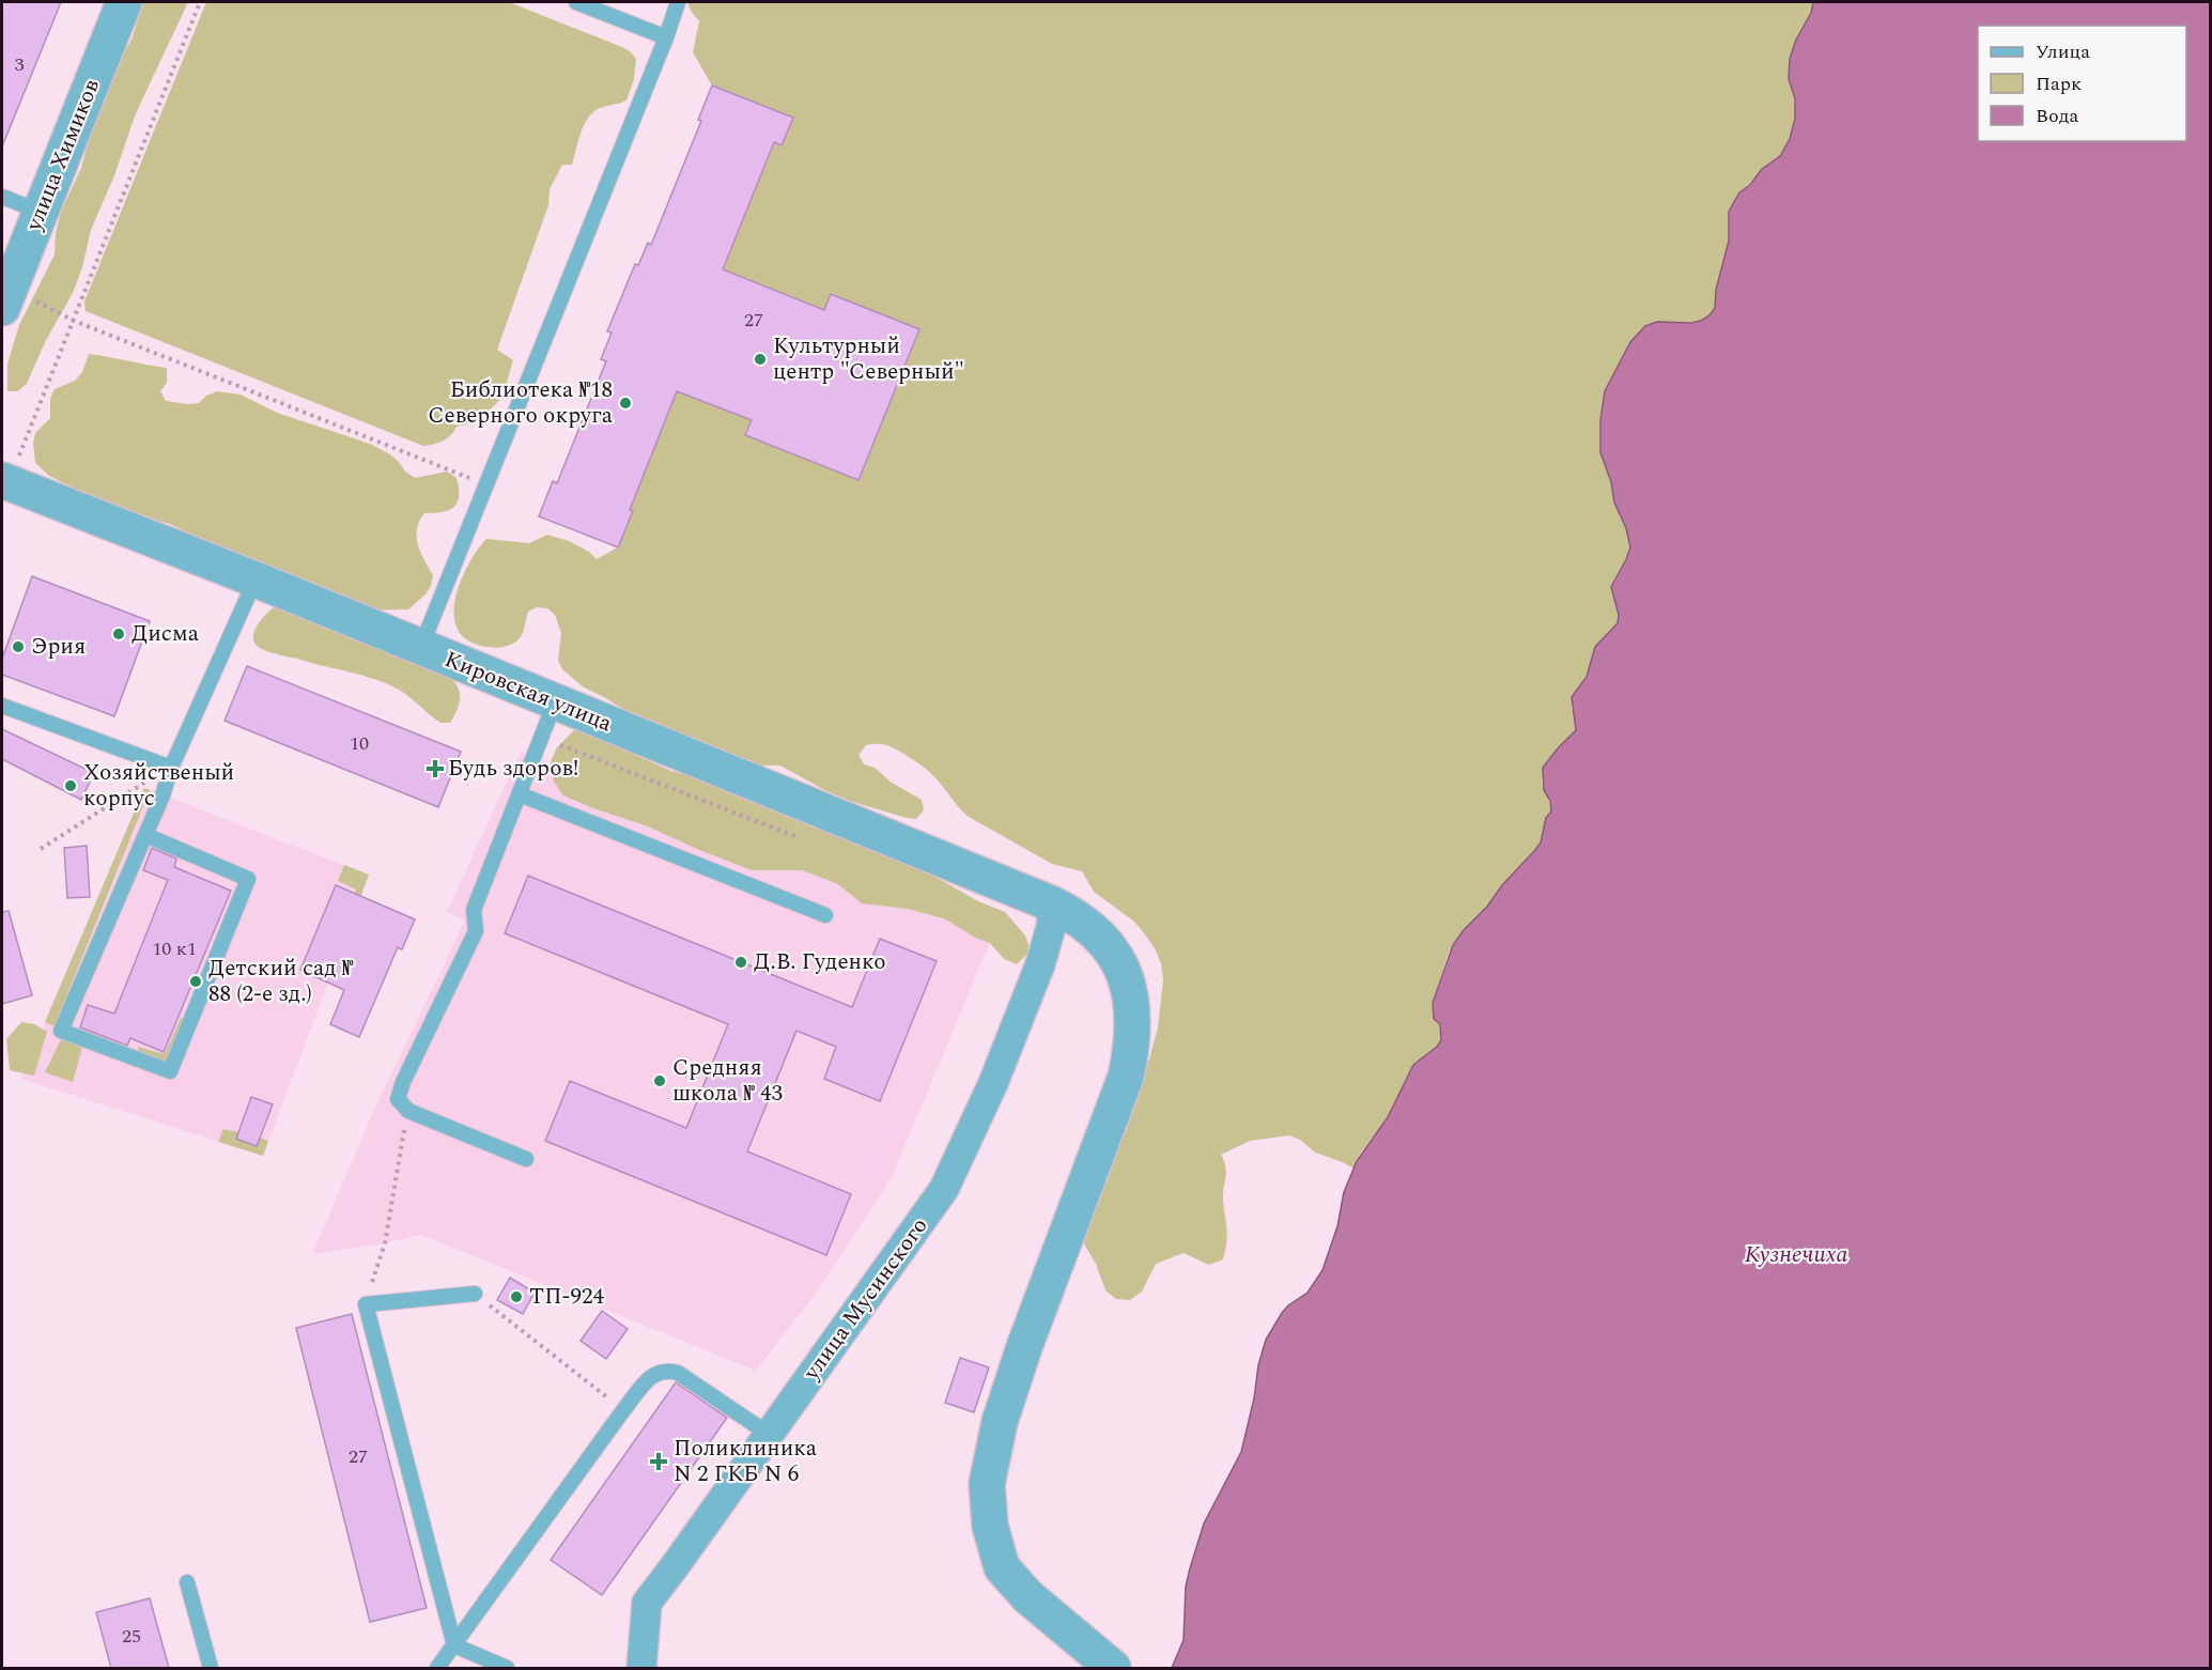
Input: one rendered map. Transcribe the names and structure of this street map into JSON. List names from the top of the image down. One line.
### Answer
{"streets":{"street":["улица Химиков","Кировская улица","улица Мусинского"]},"crossings":[["Кировская улица","улица Мусинского"]],"water":["Кузнечиха"],"places":{"other":["Культурный центр \"Северный\"","Библиотека №18 Северного округа","Дисма","Эрия","Хозяйственый корпус","Д.В. Гуденко","Детский сад № 88 (2-е зд.)","Средняя школа № 43","ТП-924"],"health":["Будь здоров!","Поликлиника N 2 ГКБ N 6"]},"house_numbers":["3","27","10","10 к1","27","25"],"legend":["Улица","Парк","Вода"]}
